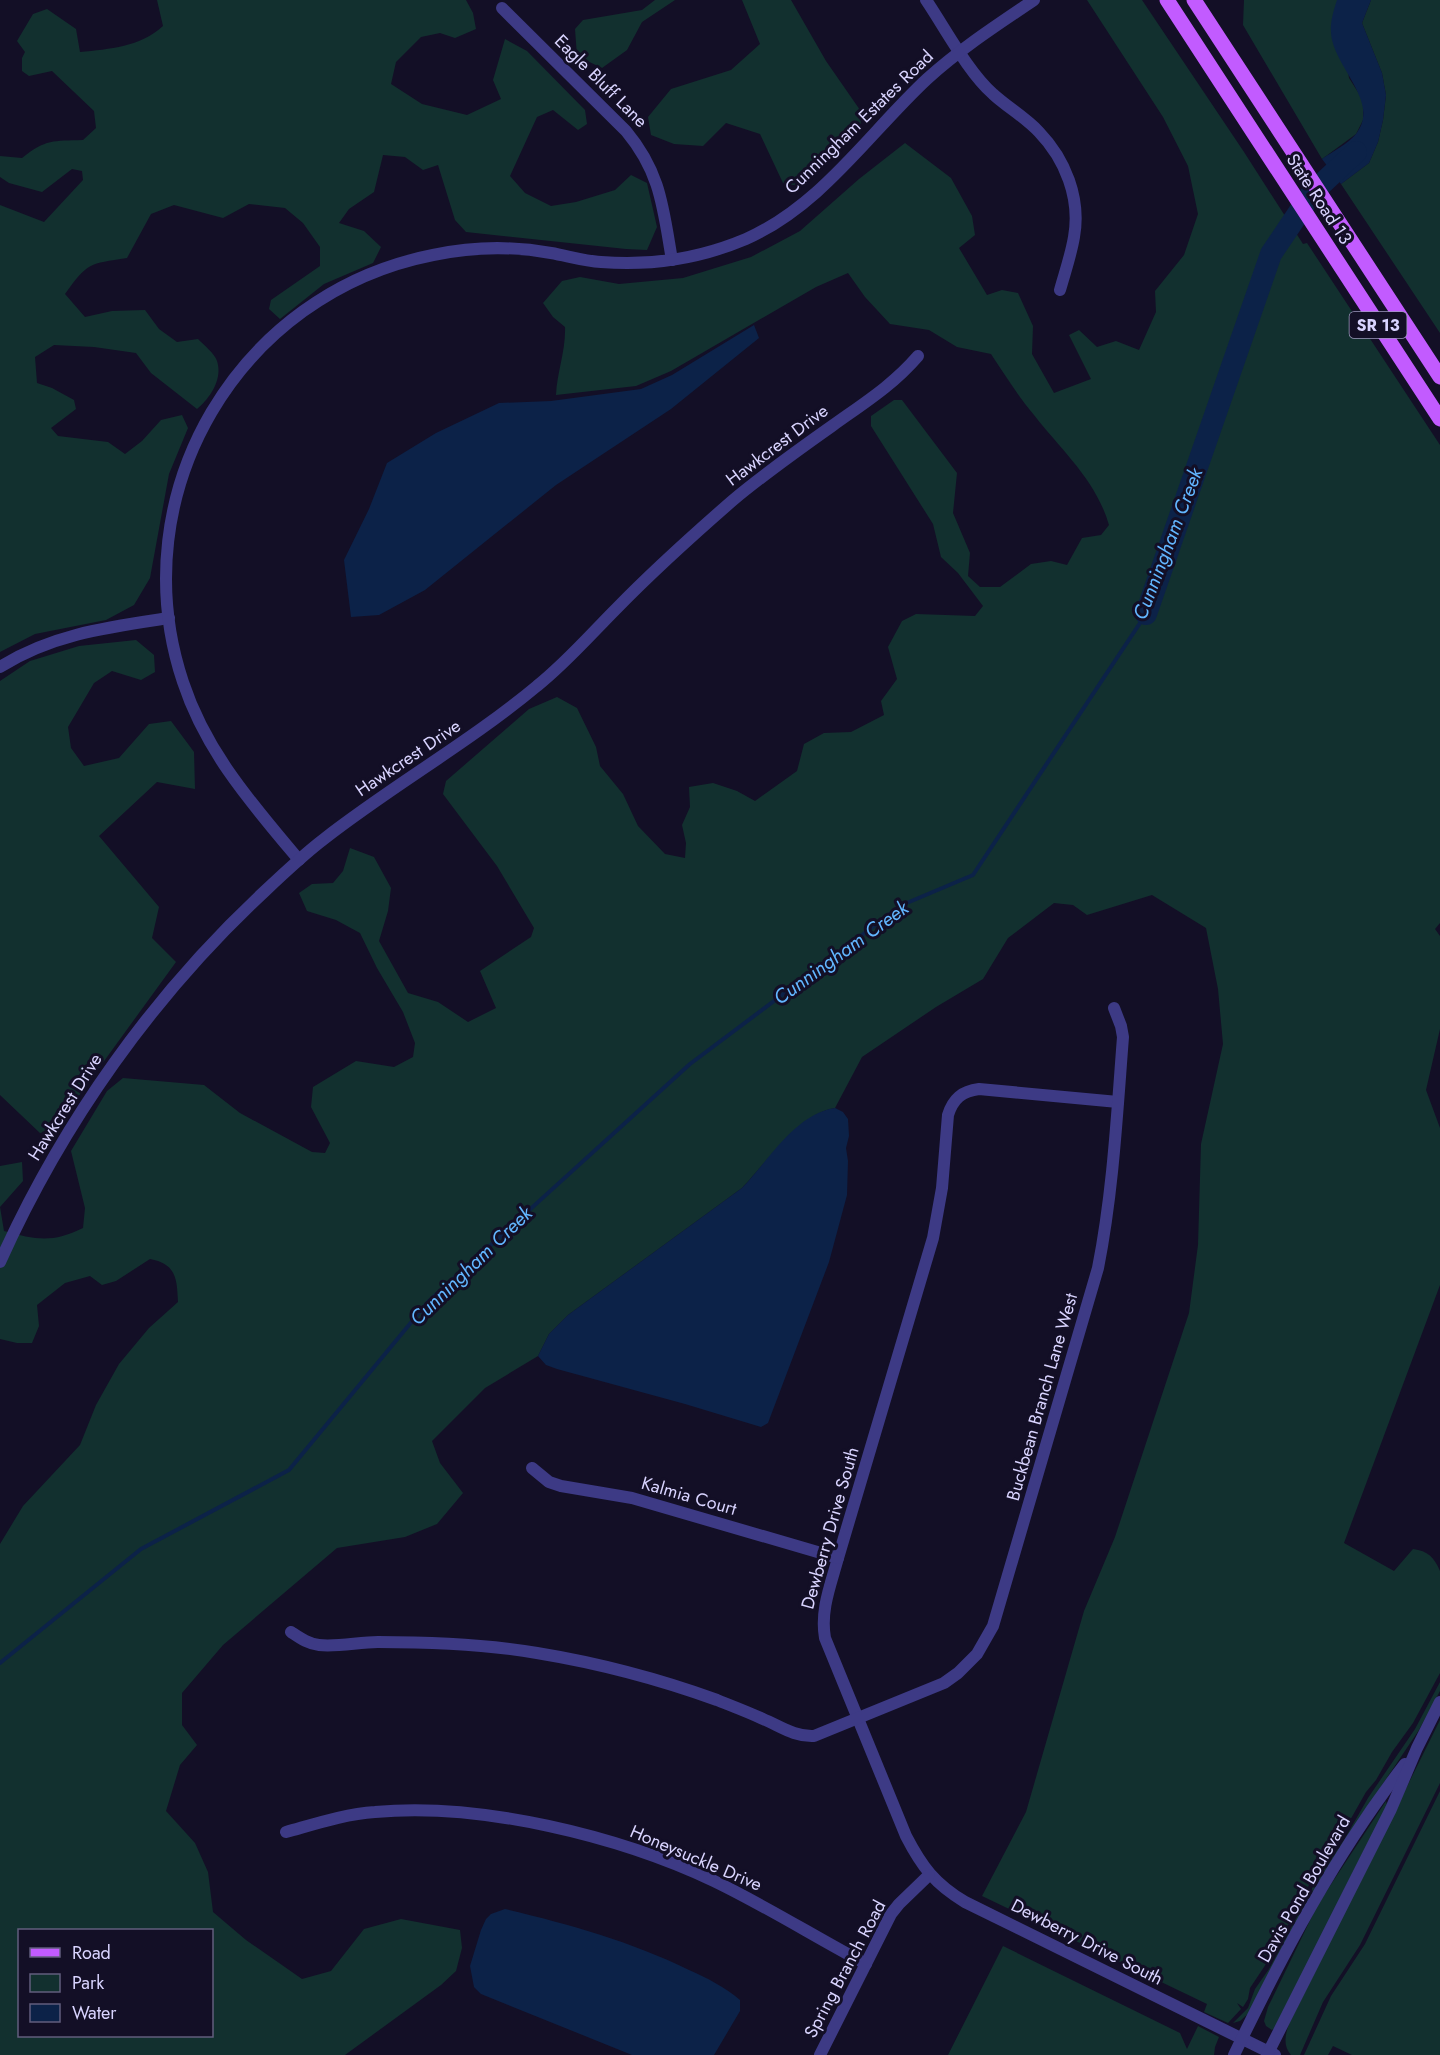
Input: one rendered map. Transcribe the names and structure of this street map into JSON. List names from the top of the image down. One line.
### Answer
{"streets":{"main road":["State Road 13","SR 13"],"street":["Eagle Bluff Lane","Cunningham Estates Road","Hawkcrest Drive","Buckbean Branch Lane West","Kalmia Court","Dewberry Drive South","Honeysuckle Drive","Davis Pond Boulevard","Spring Branch Road"]},"crossings":[["Eagle Bluff Lane","Cunningham Estates Road"],["Cunningham Estates Road","Hawkcrest Drive"],["Buckbean Branch Lane West","Dewberry Drive South"],["Kalmia Court","Dewberry Drive South"],["Dewberry Drive South","Davis Pond Boulevard"],["Dewberry Drive South","Spring Branch Road"],["Honeysuckle Drive","Spring Branch Road"]],"water":["Cunningham Creek"],"legend":["Road","Park","Water"]}
